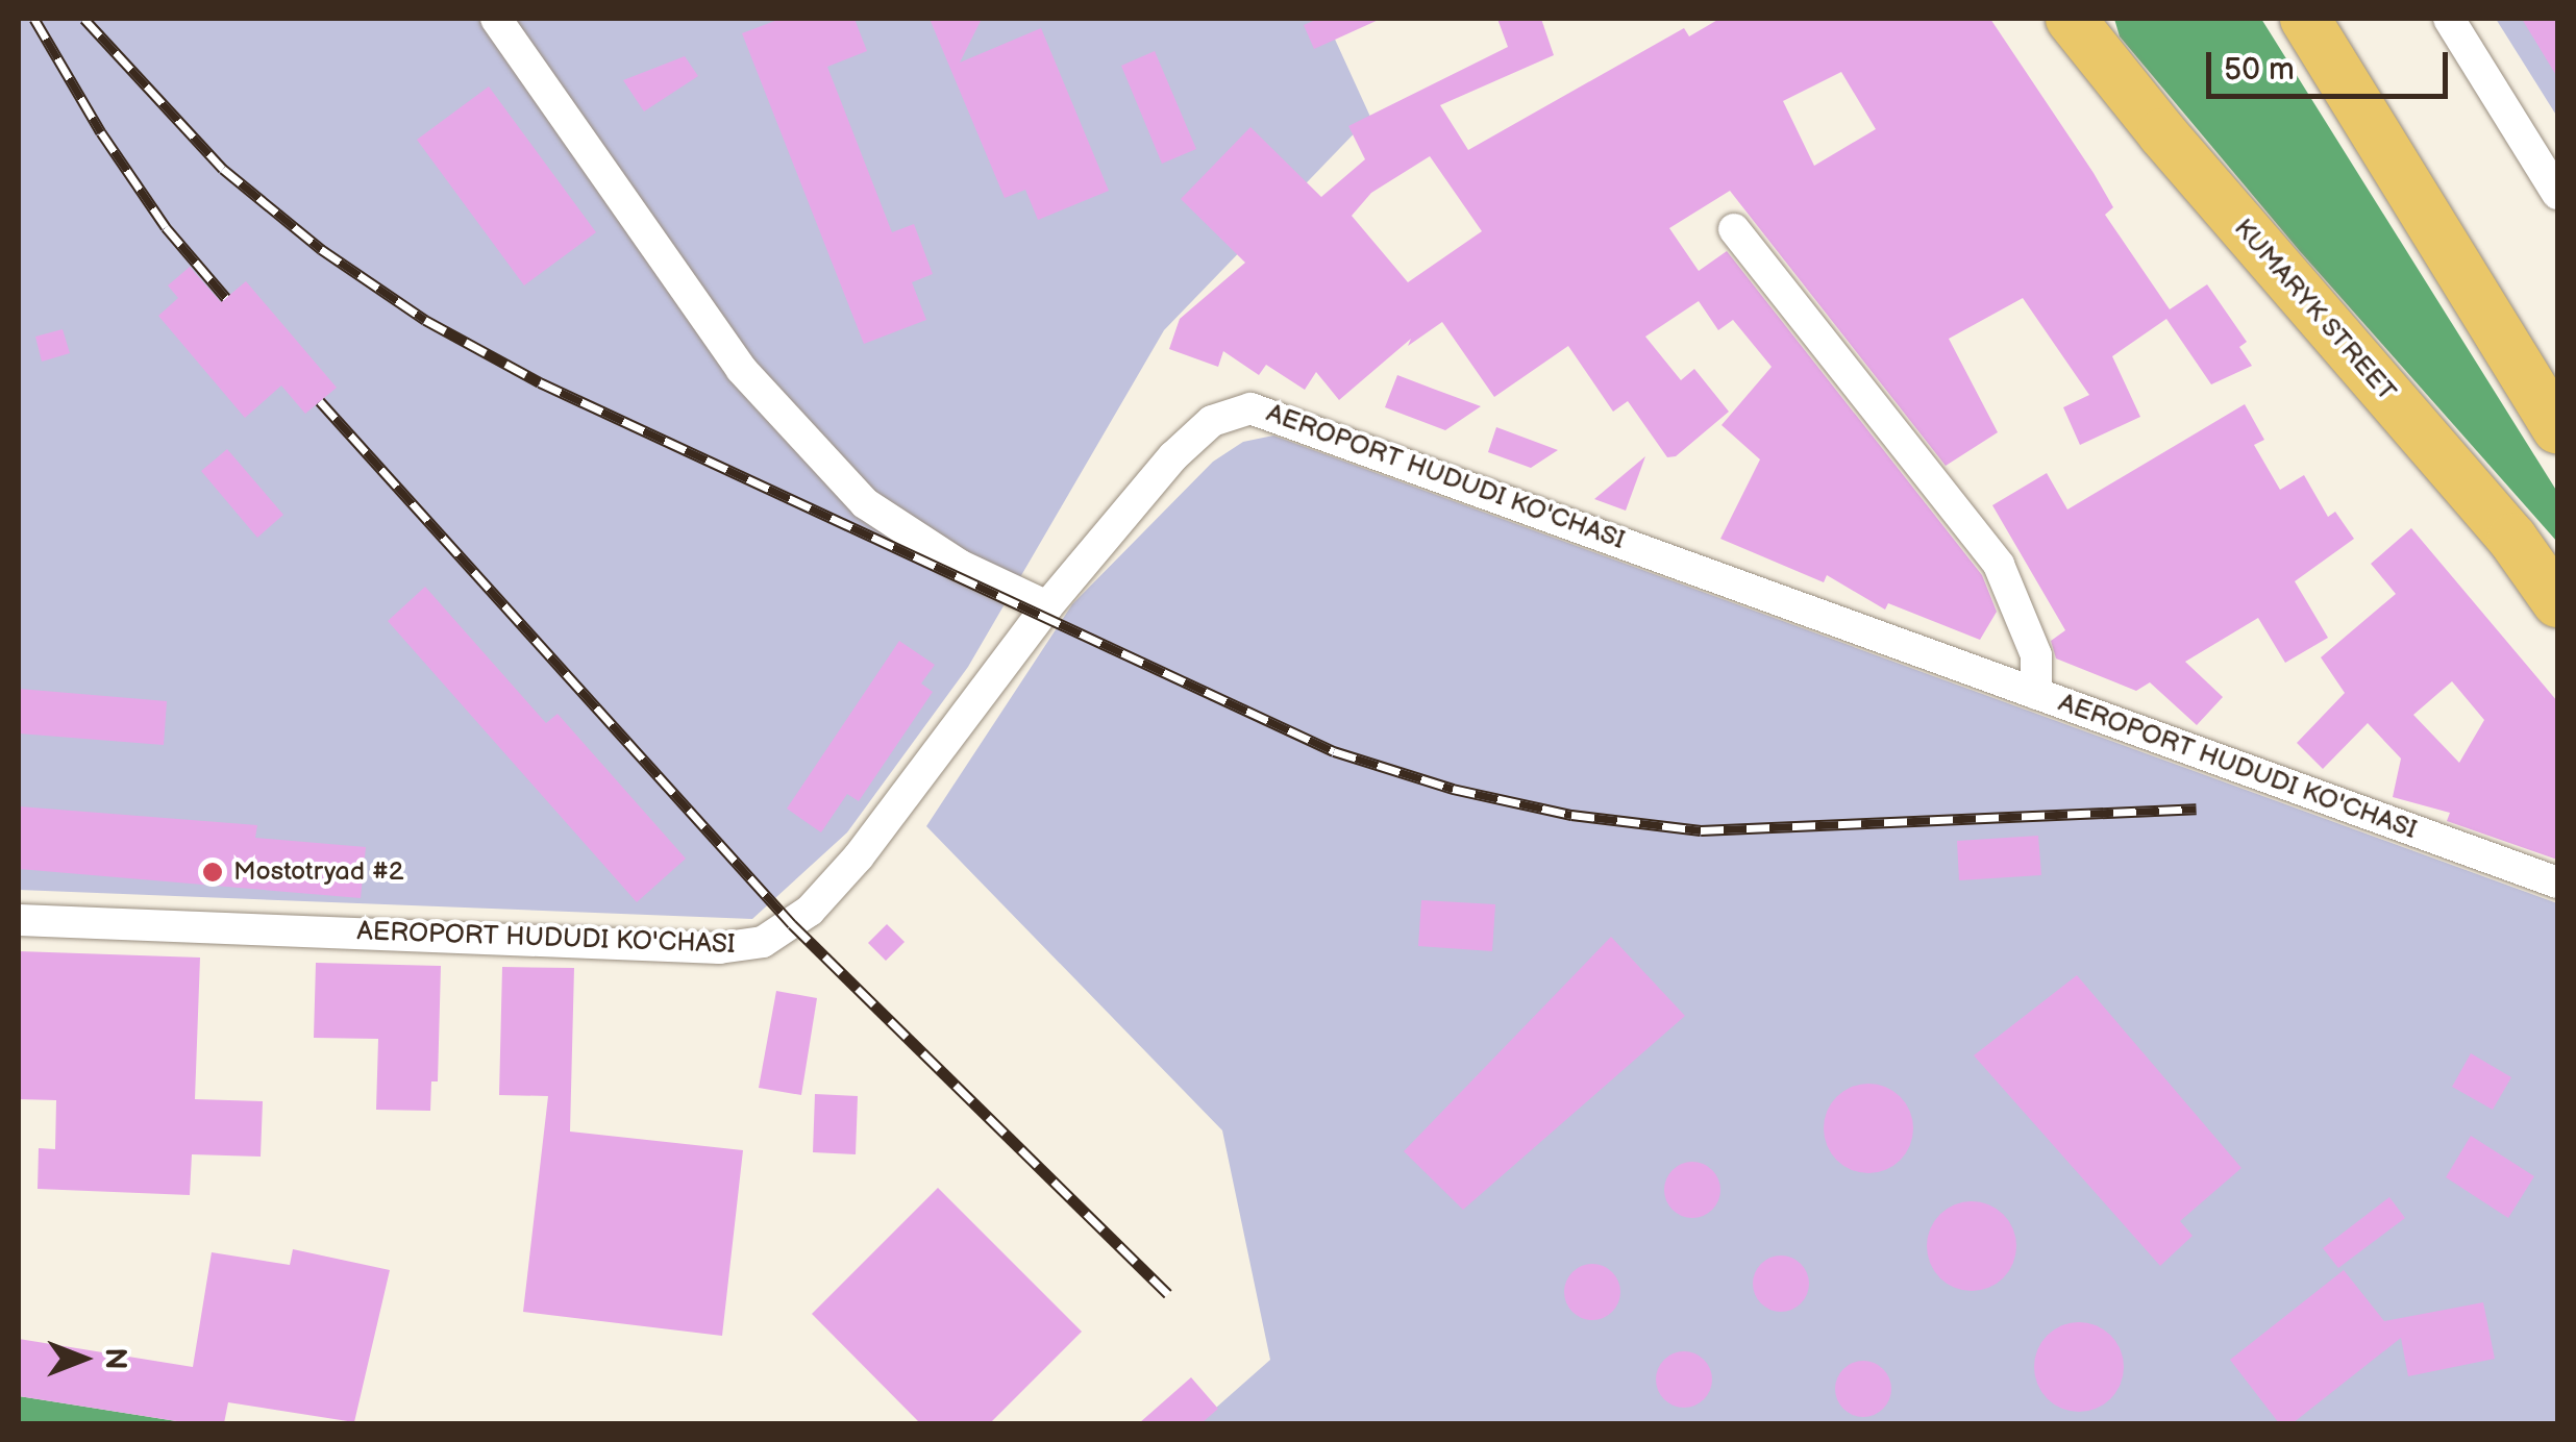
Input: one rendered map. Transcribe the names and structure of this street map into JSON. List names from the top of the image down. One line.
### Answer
{"streets":{"main road":["KUMARYK STREET"],"street":["AEROPORT HUDUDI KO'CHASI"]},"places":["Mostotryad #2"],"scale_bar":"50 m","north":"right"}
